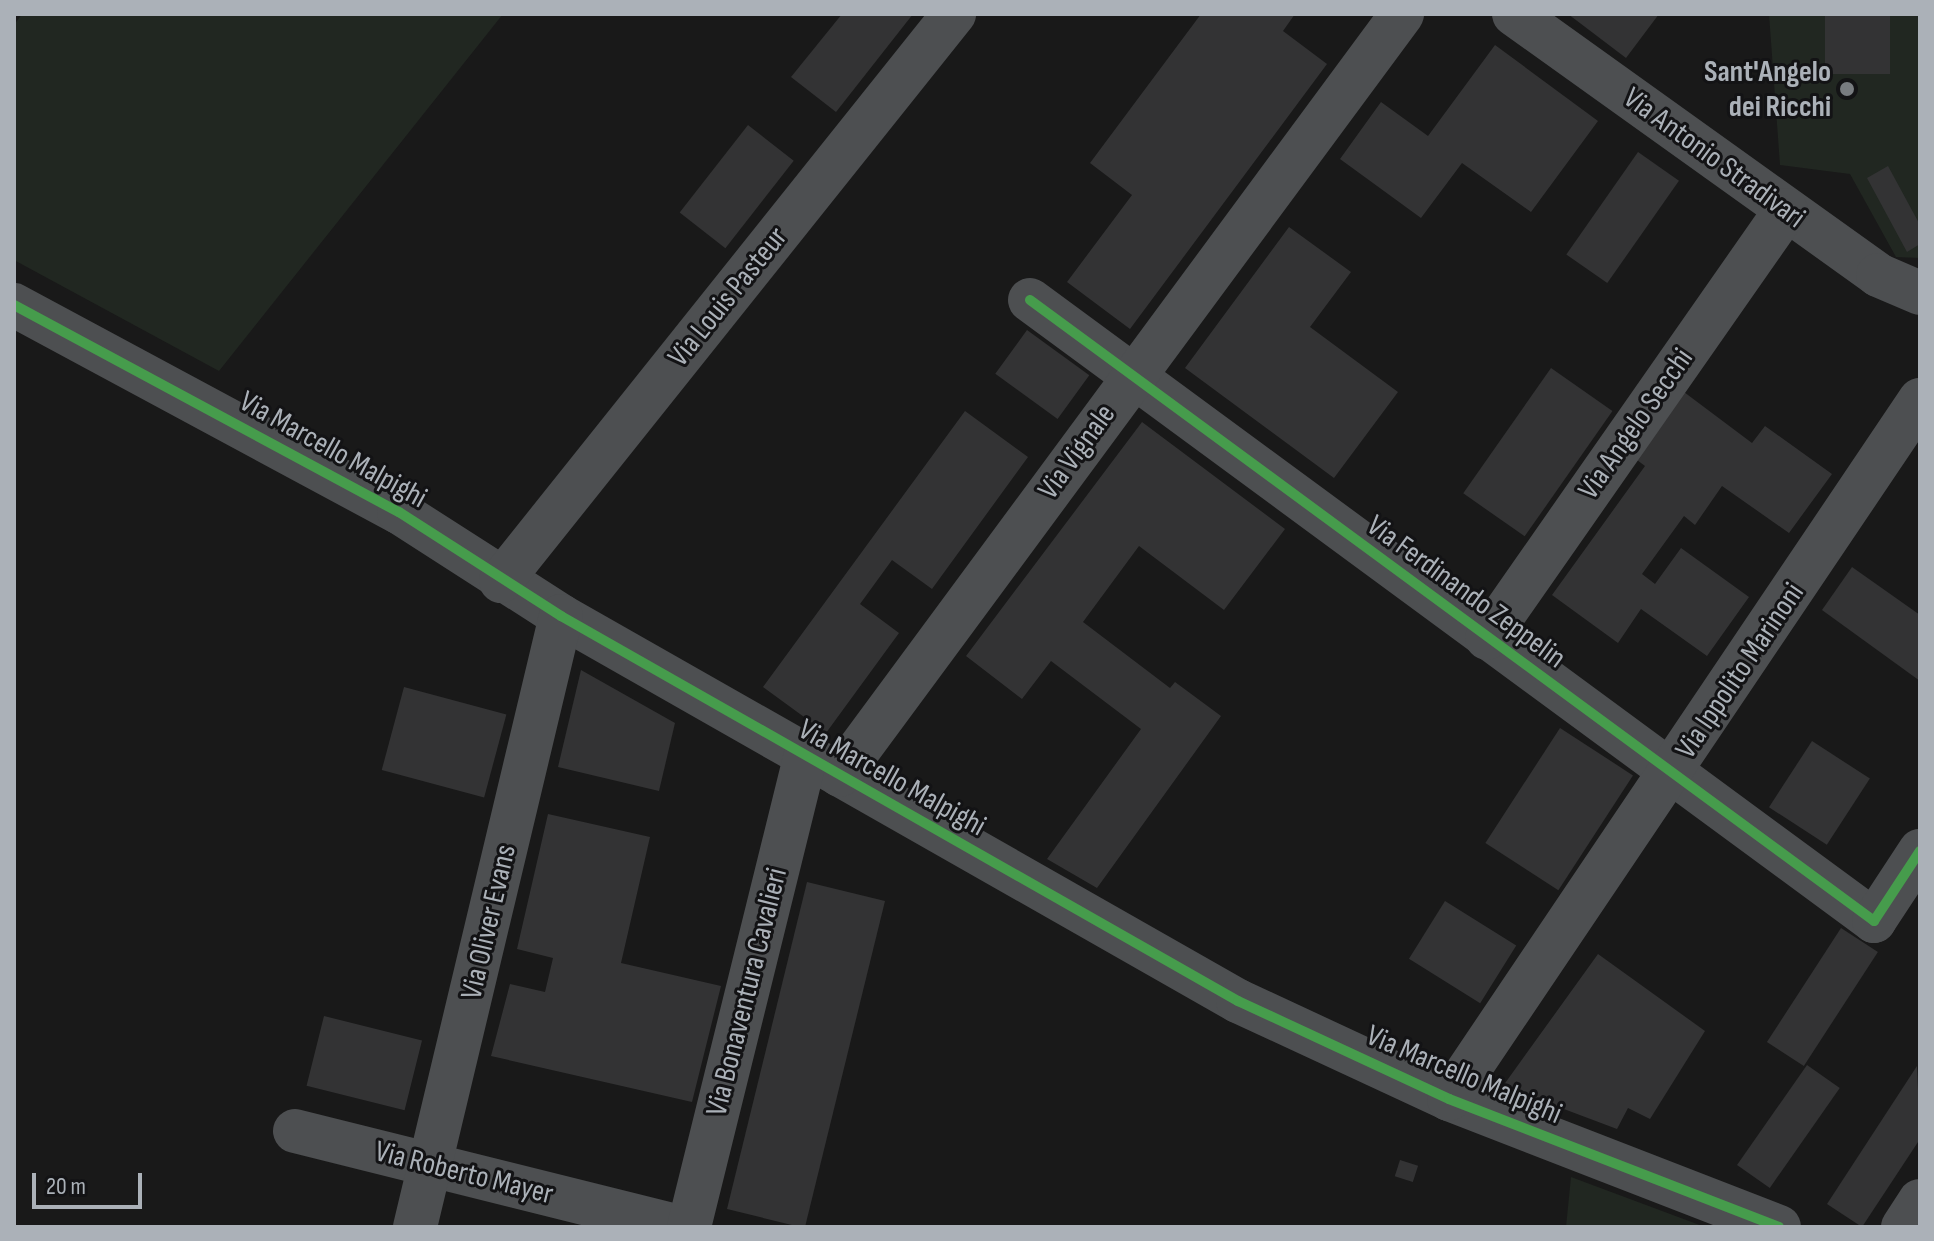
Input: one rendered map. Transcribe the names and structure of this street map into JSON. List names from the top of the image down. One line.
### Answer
{"streets":{"street":["Via Antonio Stradivari","Via Louis Pasteur","Via Angelo Secchi","Via Marcello Malpighi","Via Vignale","Via Ferdinando Zeppelin","Via Ippolito Marinoni","Via Oliver Evans","Via Bonaventura Cavalieri","Via Roberto Mayer"]},"crossings":[["Via Antonio Stradivari","Via Angelo Secchi"],["Via Louis Pasteur","Via Marcello Malpighi"],["Via Angelo Secchi","Via Ferdinando Zeppelin"],["Via Marcello Malpighi","Via Vignale"],["Via Marcello Malpighi","Via Ippolito Marinoni"],["Via Marcello Malpighi","Via Oliver Evans"],["Via Marcello Malpighi","Via Bonaventura Cavalieri"],["Via Vignale","Via Ferdinando Zeppelin"],["Via Vignale","Via Bonaventura Cavalieri"],["Via Ferdinando Zeppelin","Via Ippolito Marinoni"],["Via Oliver Evans","Via Roberto Mayer"]],"places":["Sant'Angelo dei Ricchi"],"scale_bar":"20 m"}
